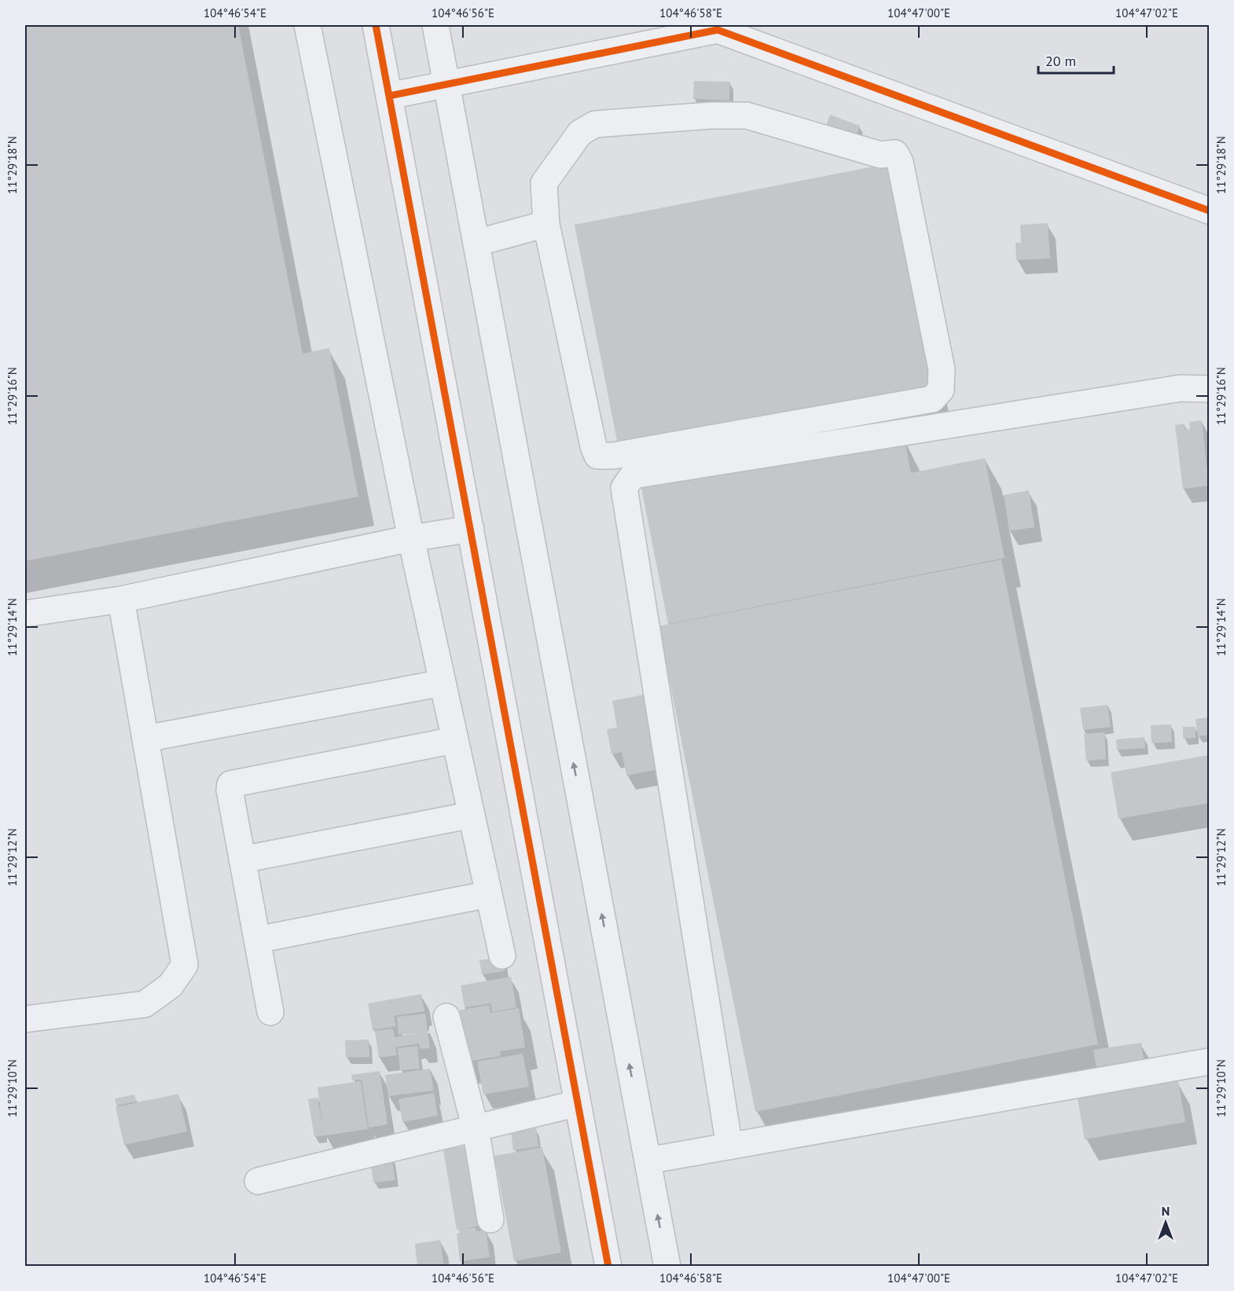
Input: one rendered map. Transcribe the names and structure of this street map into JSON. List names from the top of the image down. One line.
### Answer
{"scale_bar":"20 m","north":"top","coordinates":["104°46'54\"E","104°46'56\"E","104°46'58\"E","104°47'00\"E","104°47'02\"E","11°29'18\"N","11°29'16\"N","11°29'14\"N","11°29'12\"N","11°29'10\"N"]}
